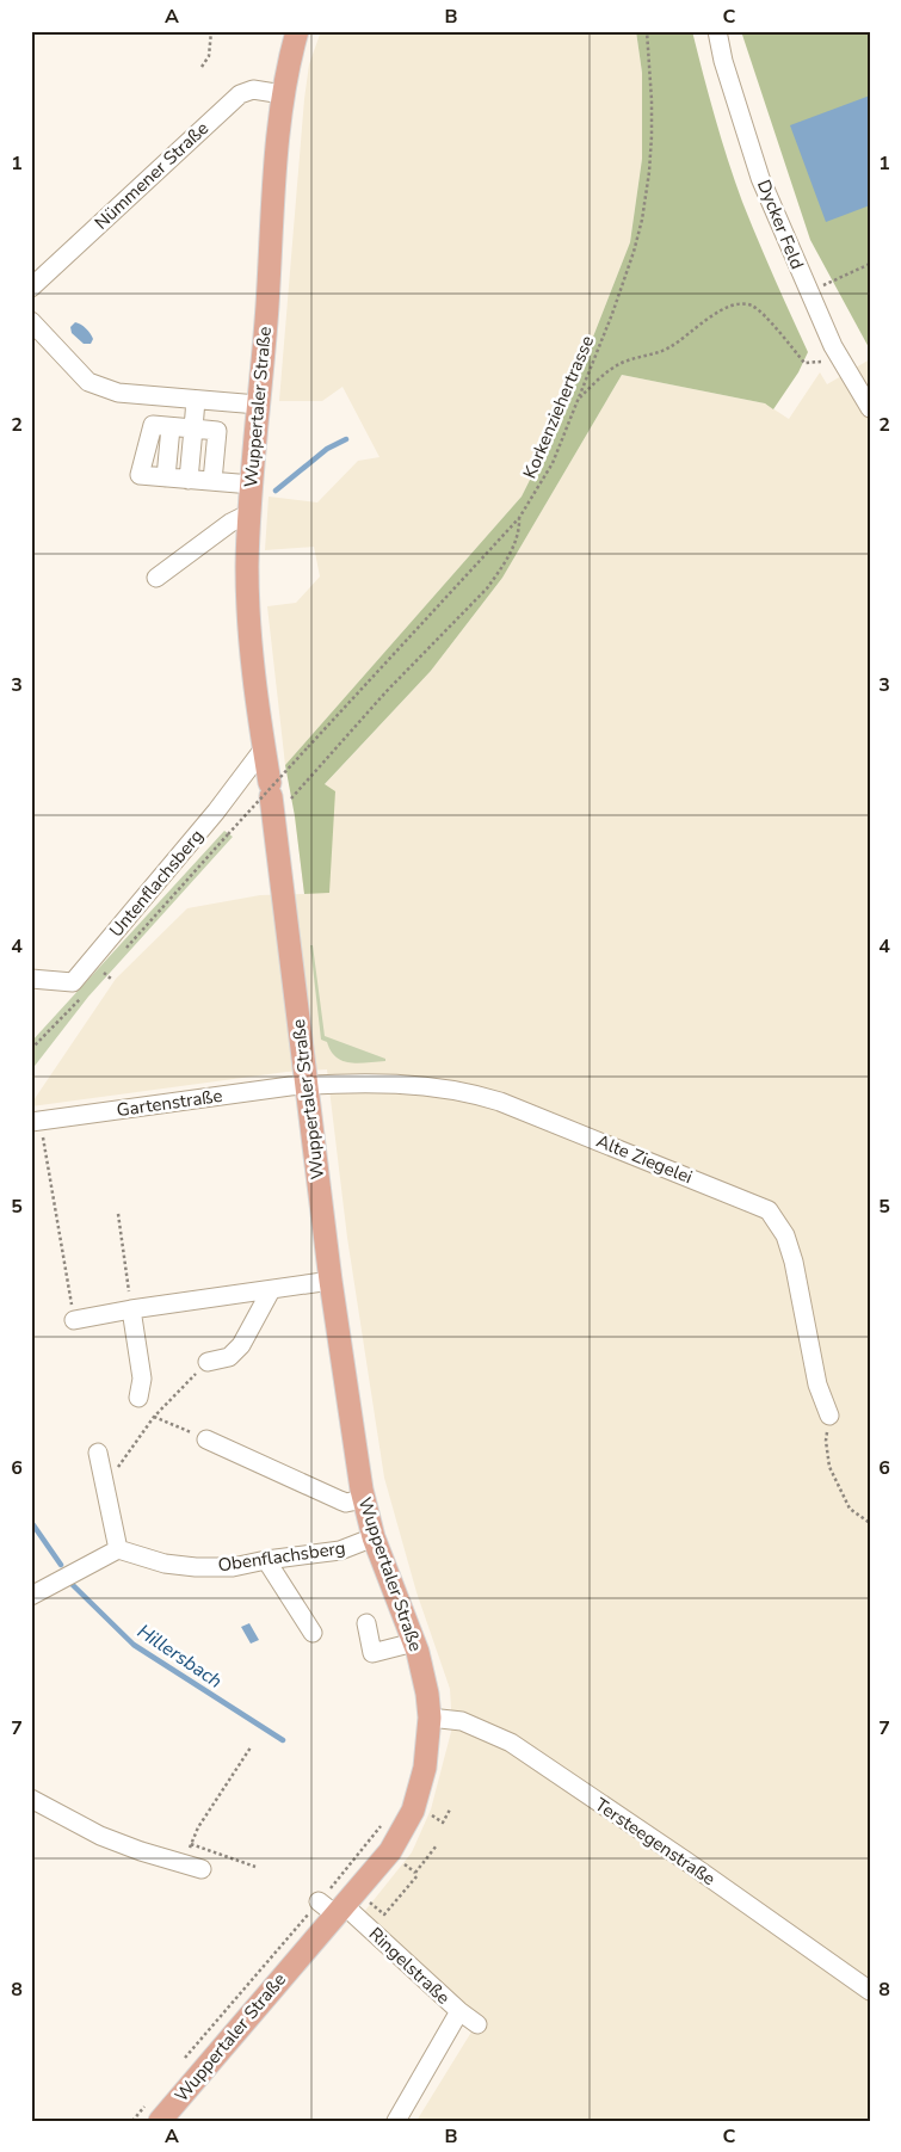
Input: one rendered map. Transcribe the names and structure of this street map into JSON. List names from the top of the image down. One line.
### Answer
{"streets":{"main road":["Wuppertaler Straße"],"street":["Nümmener Straße","Dycker Feld","Untenflachsberg","Gartenstraße","Alte Ziegelei","Obenflachsberg","Tersteegenstraße","Ringelstraße"],"path":["Korkenziehertrasse"]},"crossings":[["Nümmener Straße","Wuppertaler Straße"],["Wuppertaler Straße","Untenflachsberg"],["Wuppertaler Straße","Gartenstraße"],["Wuppertaler Straße","Alte Ziegelei"],["Wuppertaler Straße","Obenflachsberg"],["Wuppertaler Straße","Tersteegenstraße"],["Wuppertaler Straße","Ringelstraße"],["Gartenstraße","Alte Ziegelei"]],"water":["Hillersbach"],"grid":{"columns":["A","B","C"],"rows":["1","2","3","4","5","6","7","8"]}}
